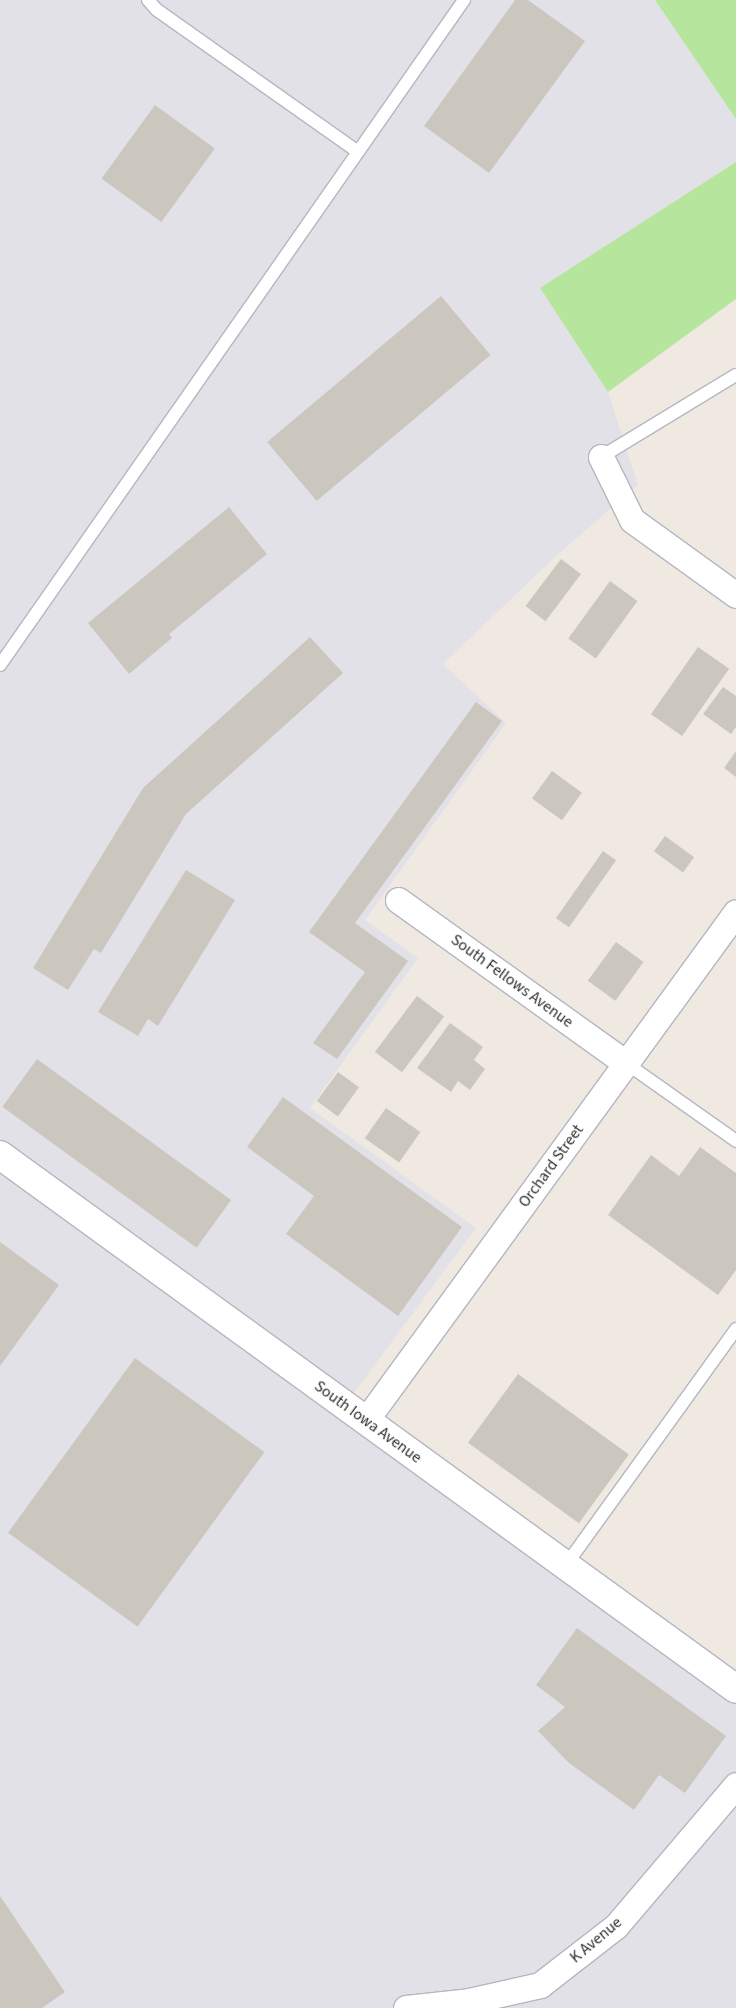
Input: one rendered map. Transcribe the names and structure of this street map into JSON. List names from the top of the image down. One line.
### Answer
{"streets":{"main road":["South Iowa Avenue"],"street":["South Fellows Avenue","Orchard Street","K Avenue"]},"crossings":[["South Fellows Avenue","Orchard Street"],["Orchard Street","South Iowa Avenue"]]}
